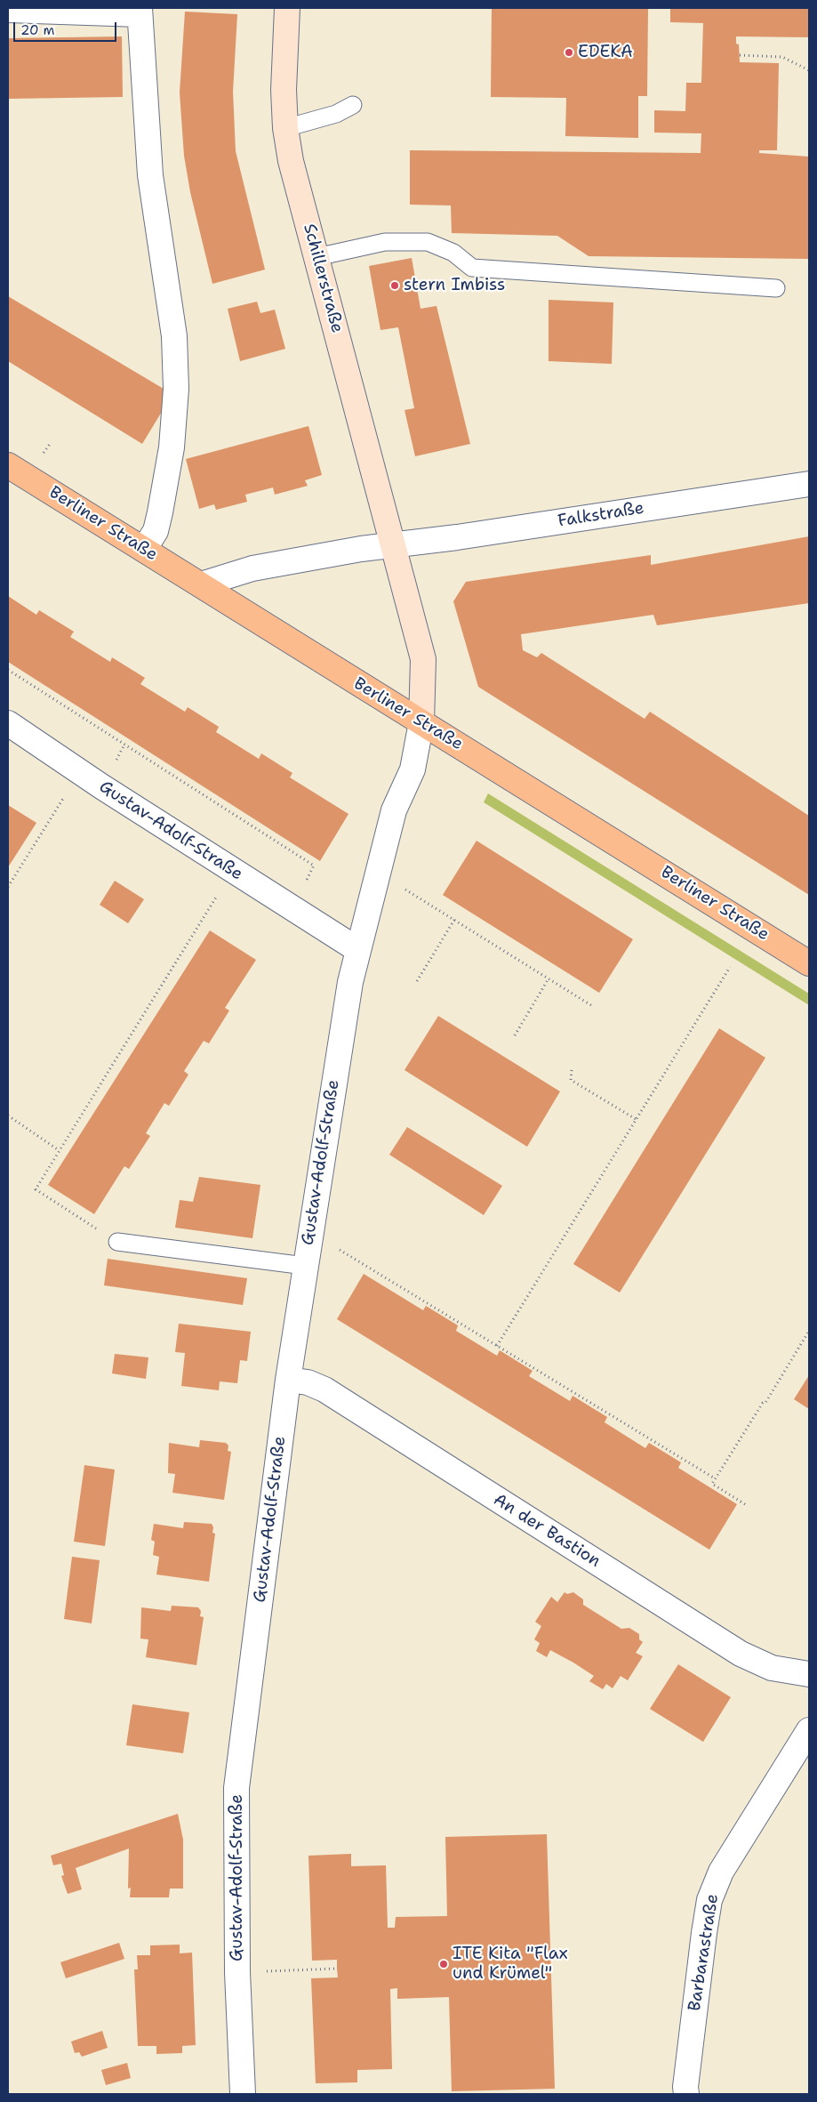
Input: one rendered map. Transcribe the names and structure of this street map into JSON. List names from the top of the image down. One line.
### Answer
{"streets":{"main road":["Berliner Straße"],"street":["Schillerstraße","Falkstraße","Gustav-Adolf-Straße","An der Bastion","Barbarastraße"]},"crossings":[["Schillerstraße","Falkstraße"],["Schillerstraße","Berliner Straße"],["Schillerstraße","Gustav-Adolf-Straße"],["Berliner Straße","Gustav-Adolf-Straße"],["Gustav-Adolf-Straße","An der Bastion"]],"places":["EDEKA","stern Imbiss","ITE Kita \"Flax und Krümel\""],"scale_bar":"20 m"}
